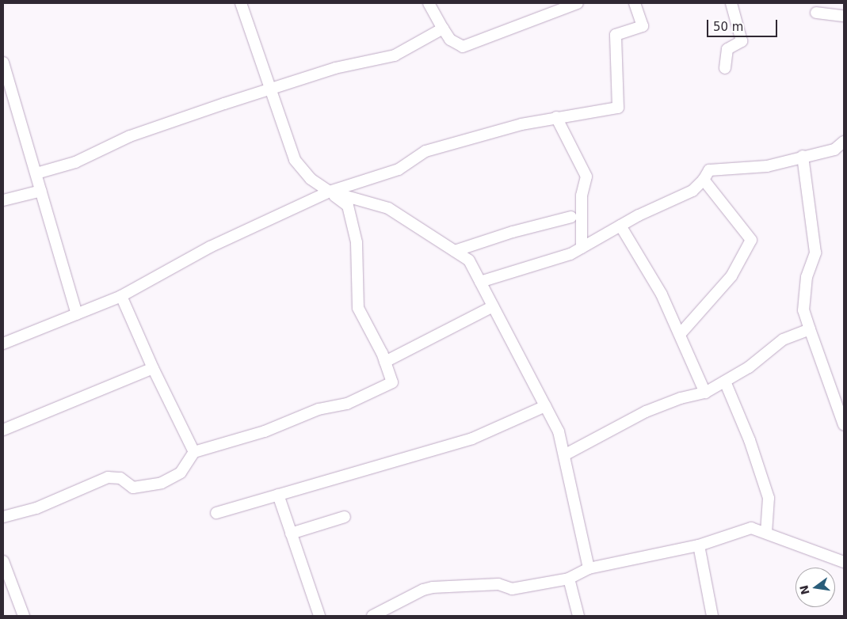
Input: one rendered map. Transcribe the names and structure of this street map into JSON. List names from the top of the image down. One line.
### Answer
{"scale_bar":"50 m","north":"left"}
